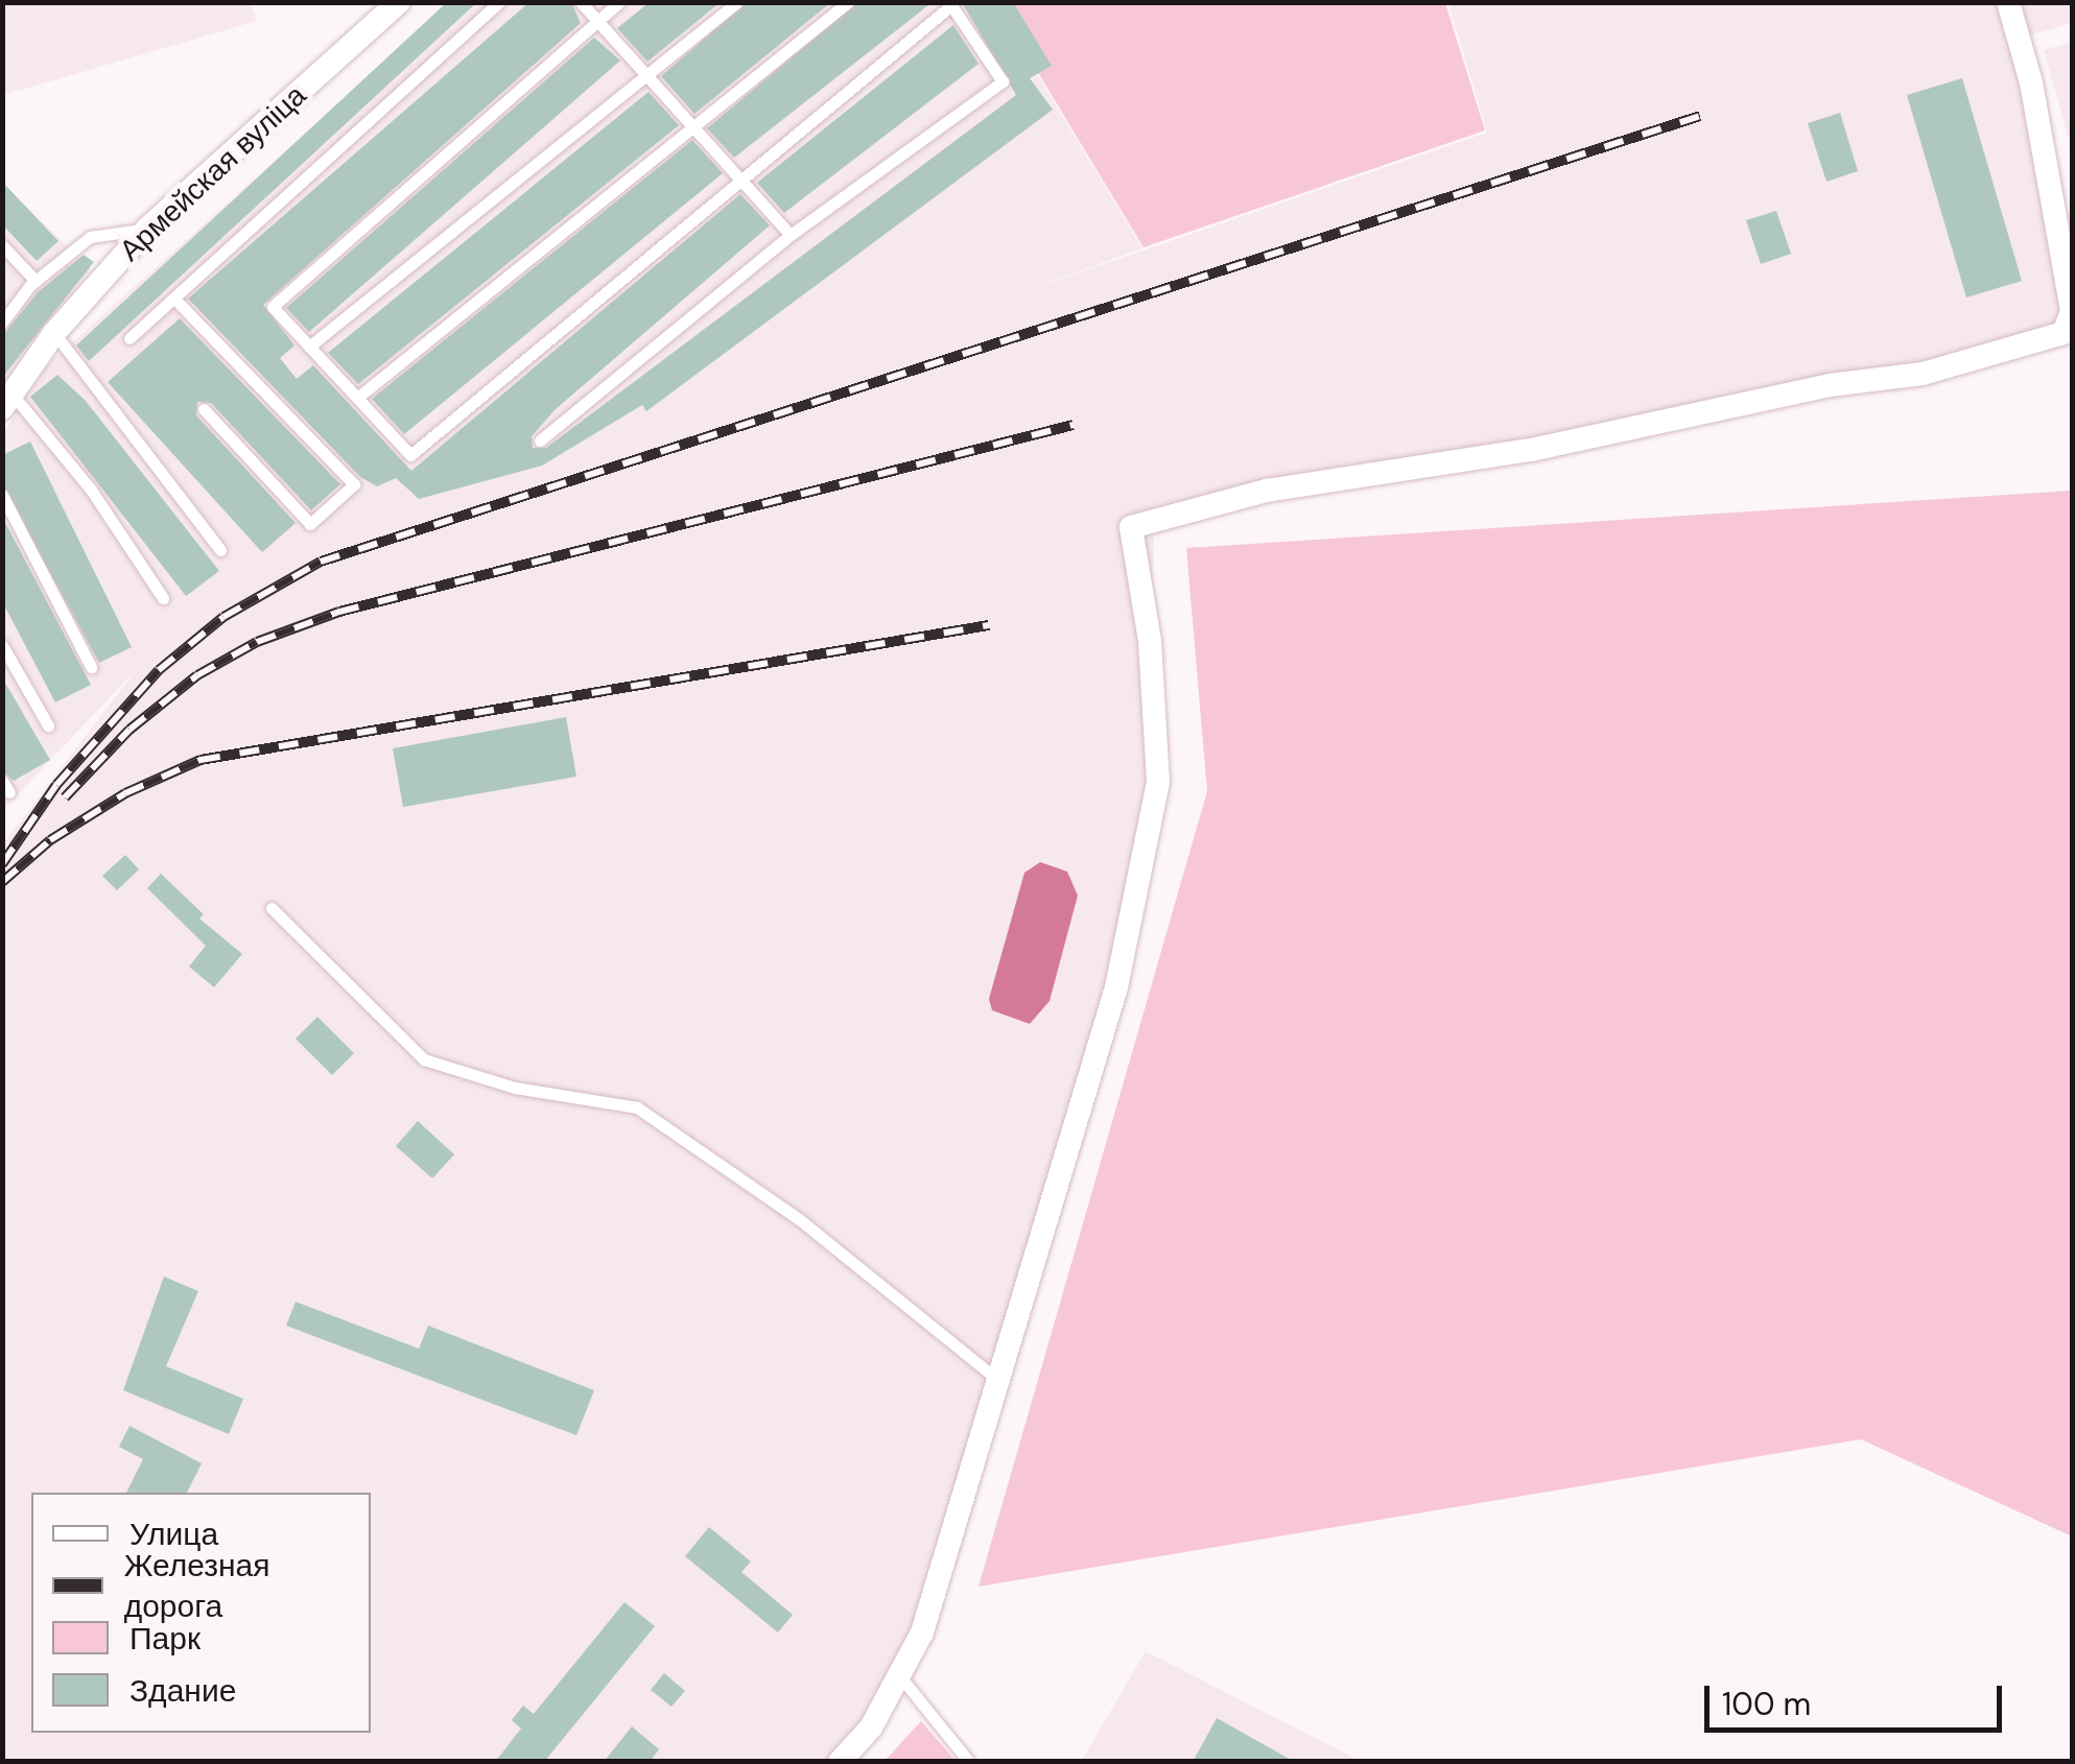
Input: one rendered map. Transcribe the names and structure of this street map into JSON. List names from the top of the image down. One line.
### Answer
{"streets":{"street":["Армейская вуліца"]},"legend":["Улица","Железная дорога","Парк","Здание"],"scale_bar":"100 m"}
